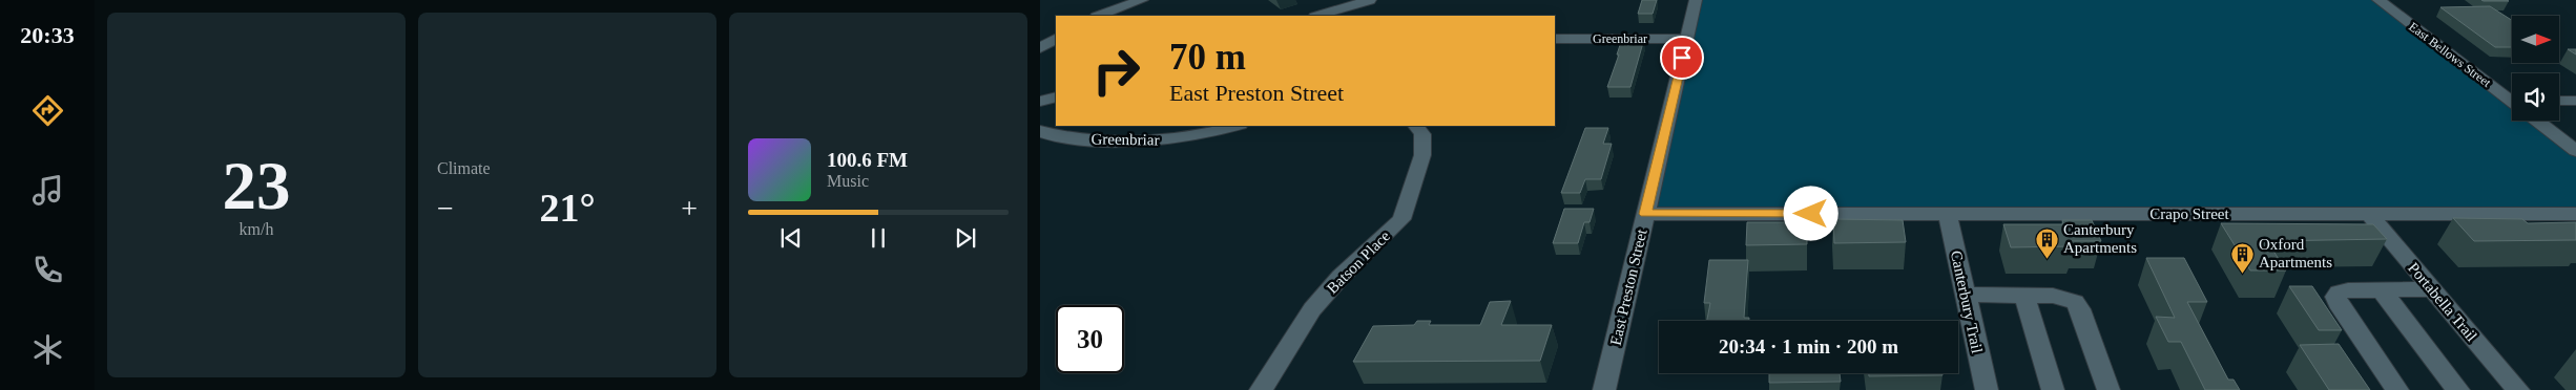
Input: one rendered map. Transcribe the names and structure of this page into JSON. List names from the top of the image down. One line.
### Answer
{"streets":{"street":["Greenbriar","East Bellows Street","Crapo Street","Batson Place","East Preston Street","Canterbury Trail","Portabella Trail"]},"crossings":[["Greenbriar","East Preston Street"],["Crapo Street","East Preston Street"],["Crapo Street","Canterbury Trail"],["Crapo Street","Portabella Trail"]],"places":{"building":["Canterbury Apartments","Oxford Apartments"]},"north":"right","page":{"tabs":"20:33","tile":[["23","km/h"],"Climate"],"turn":["70 m","East Preston Street"],"song":["100.6 FM","Music"],"heat":["−","21°","+"],"limit":"30","trip":"20:34 · 1 min · 200 m"}}
